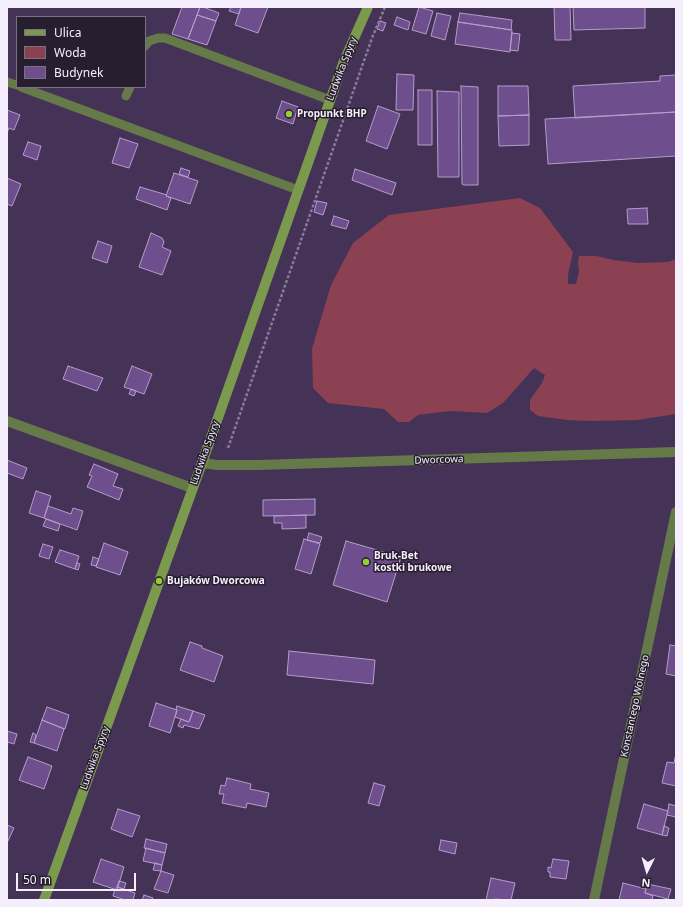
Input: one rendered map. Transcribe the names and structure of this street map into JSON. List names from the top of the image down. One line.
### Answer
{"streets":{"main road":["Ludwika Spyry"],"street":["Dworcowa","Konstantego Wolnego"]},"crossings":[["Ludwika Spyry","Dworcowa"]],"places":["Propunkt BHP","Bruk-Bet kostki brukowe","Bujaków Dworcowa"],"legend":["Ulica","Woda","Budynek"],"scale_bar":"50 m","north":"bottom"}
